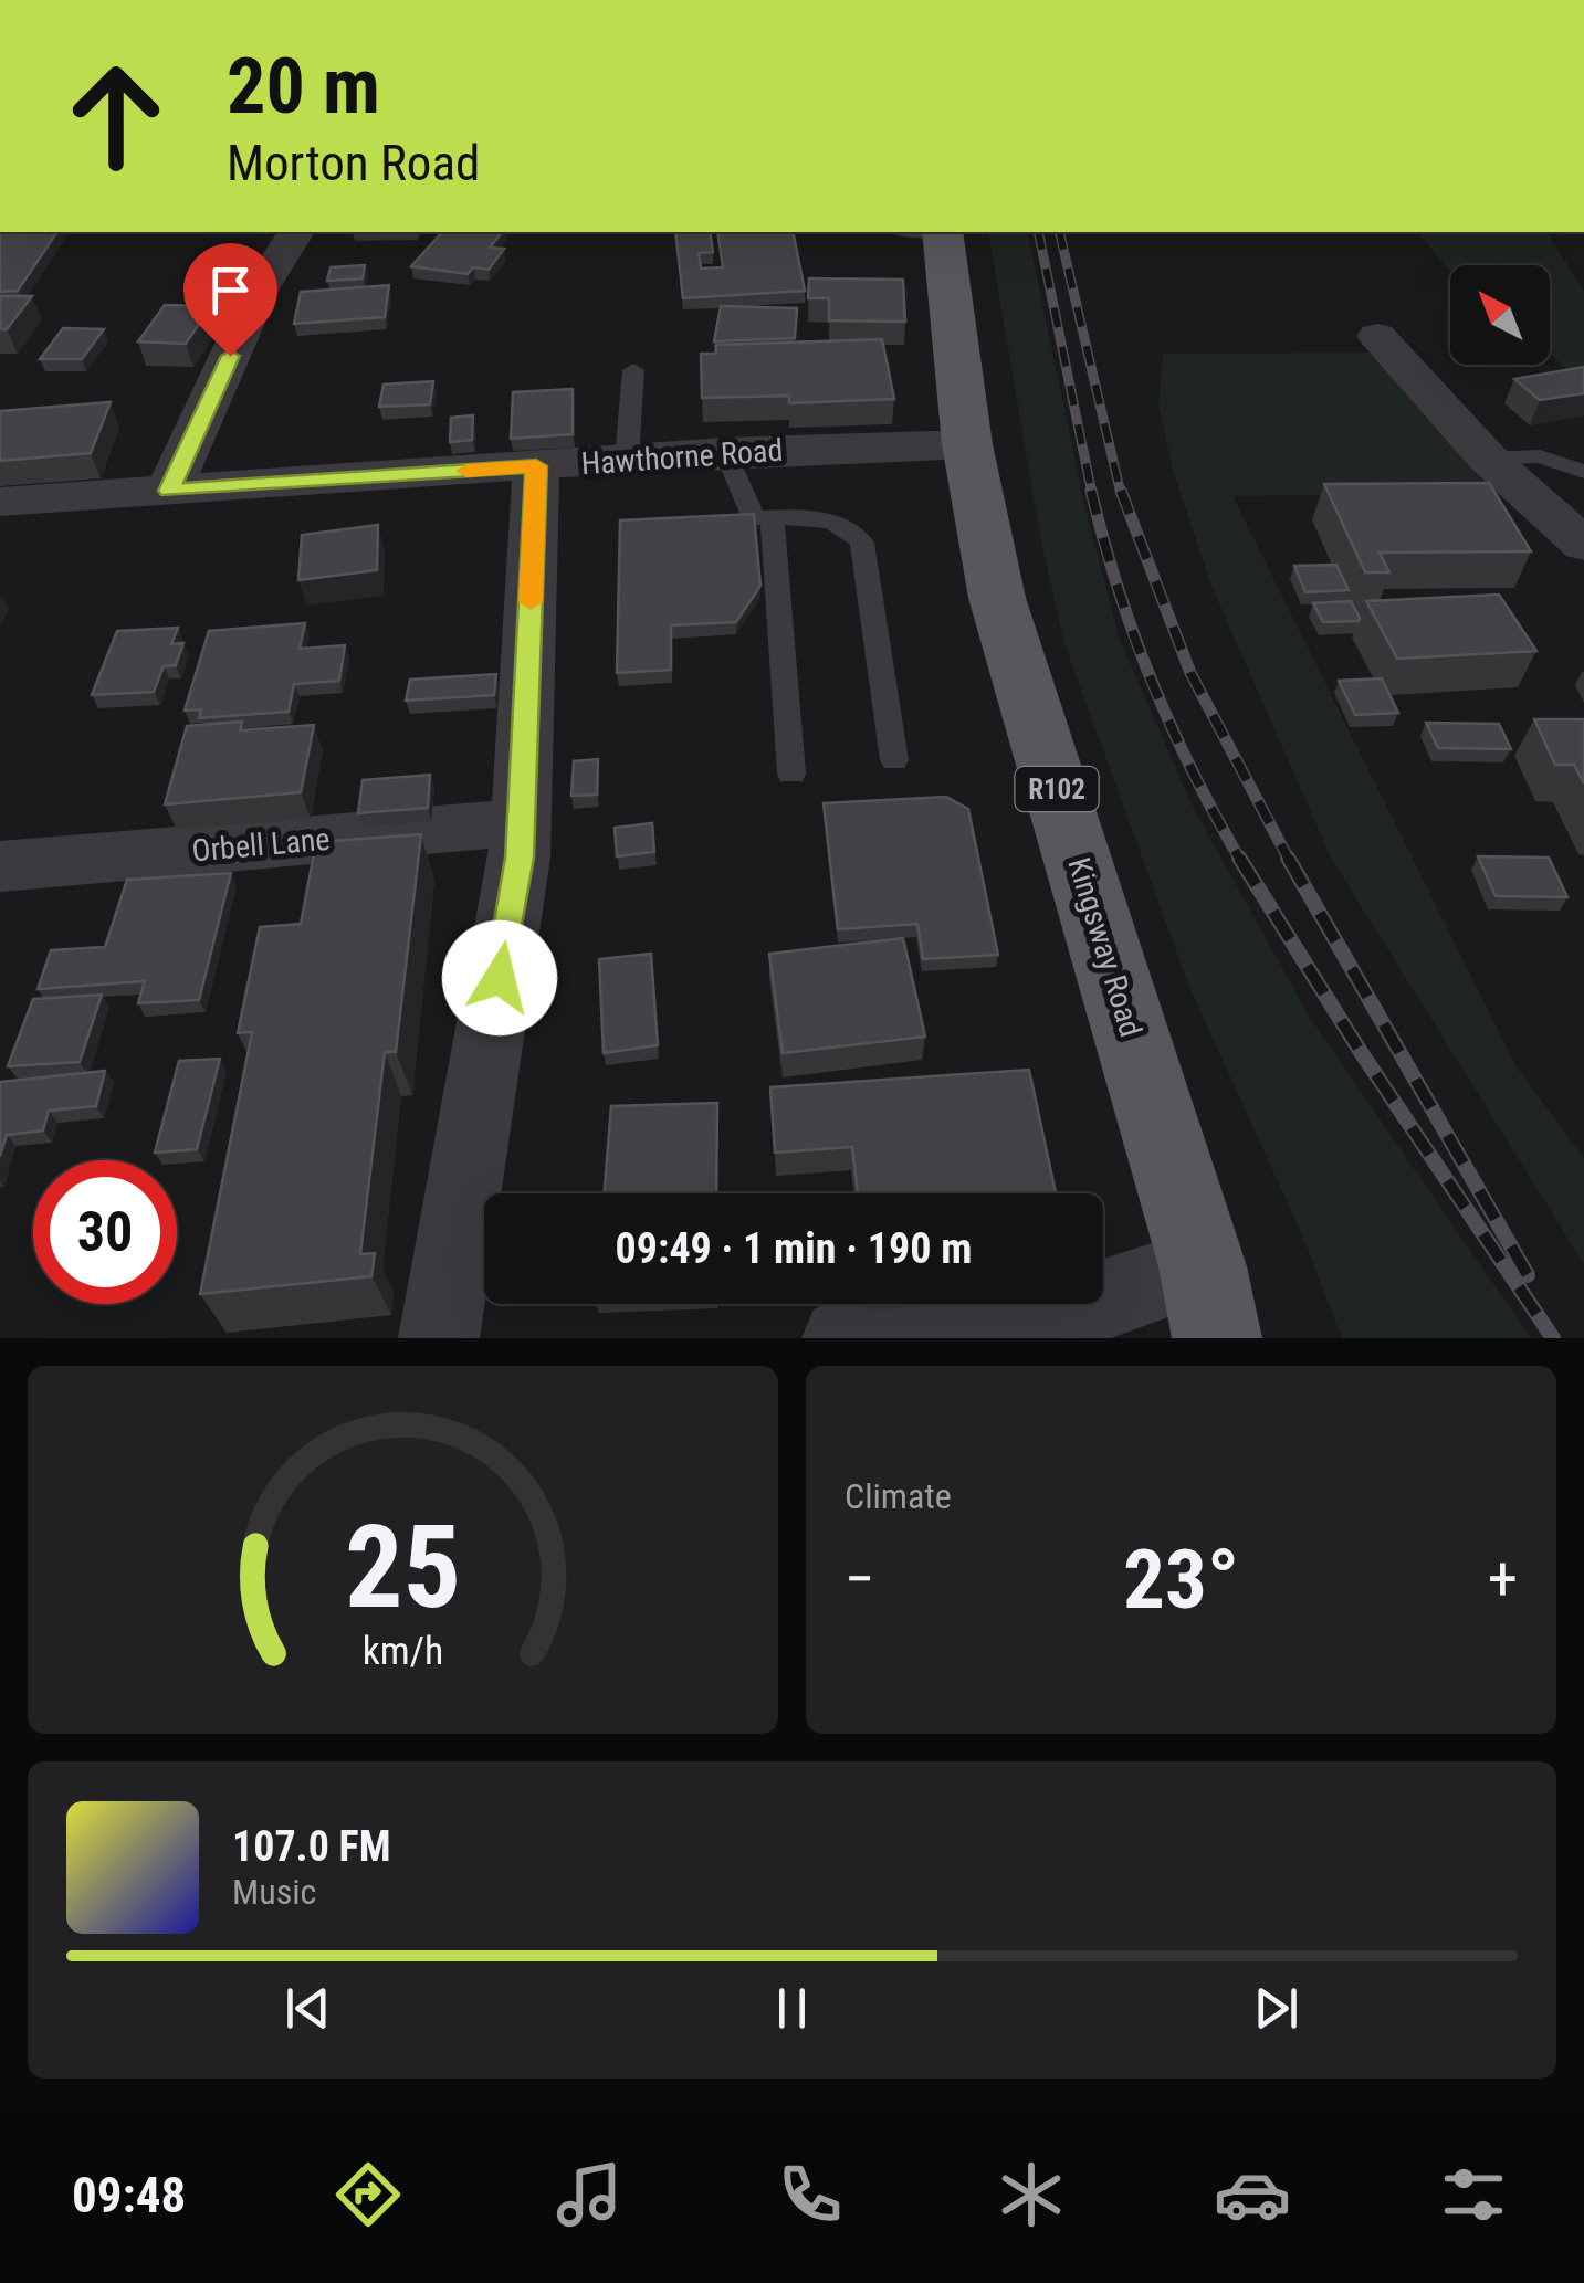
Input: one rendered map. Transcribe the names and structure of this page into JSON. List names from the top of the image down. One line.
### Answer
{"streets":{"main road":["R102","Kingsway Road"],"street":["Hawthorne Road","Orbell Lane"]},"crossings":[["Hawthorne Road","Kingsway Road"]],"north":"top left","page":{"turn":["20 m","Morton Road"],"limit":"30","trip":"09:49 · 1 min · 190 m","tile":"Climate","heat":["−","23°","+"],"song":["107.0 FM","Music"],"tabs":"09:48","gauge":["25","km/h"]}}
